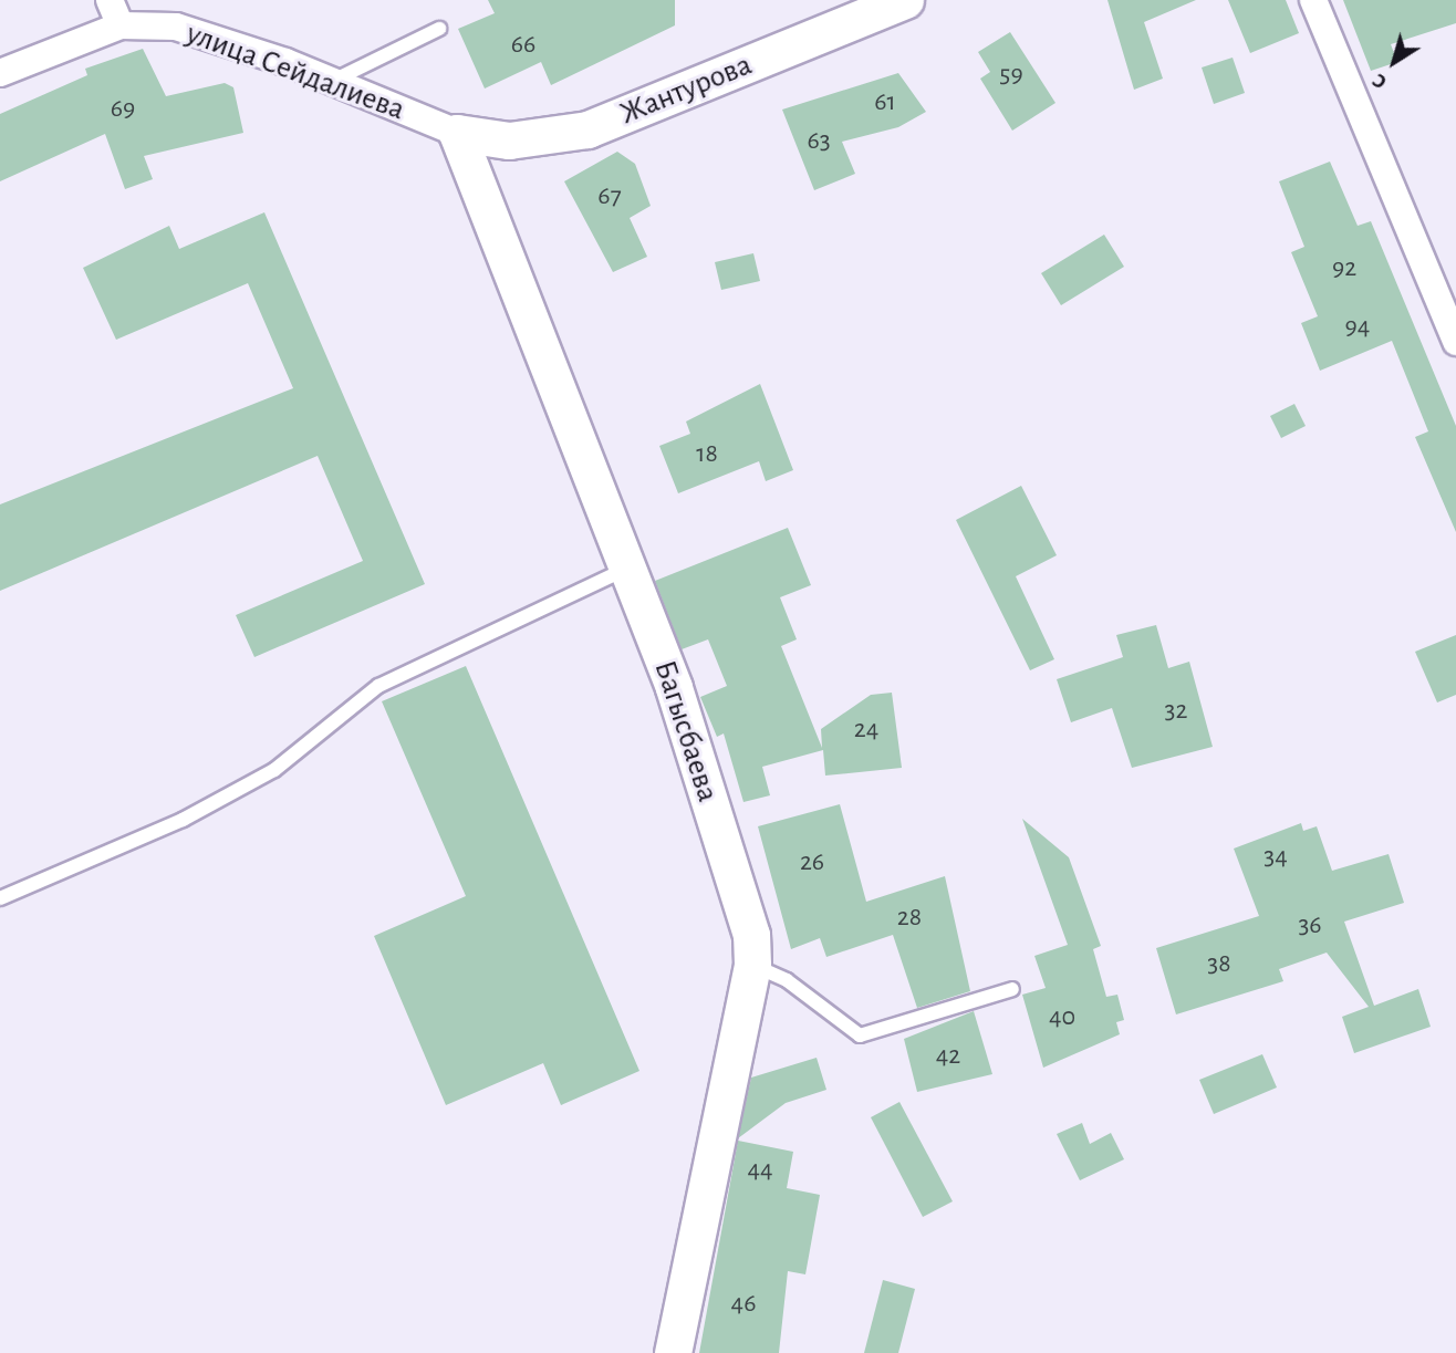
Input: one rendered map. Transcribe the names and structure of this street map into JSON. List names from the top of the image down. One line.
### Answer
{"streets":{"street":["улица Сейдалиева","Жантурова","Багысбаева"]},"crossings":[["улица Сейдалиева","Жантурова"],["улица Сейдалиева","Багысбаева"],["Жантурова","Багысбаева"]],"house_numbers":["66","59","61","69","63","67","92","94","18","32","24","34","26","28","36","38","40","42","44","46"],"north":"bottom left"}
